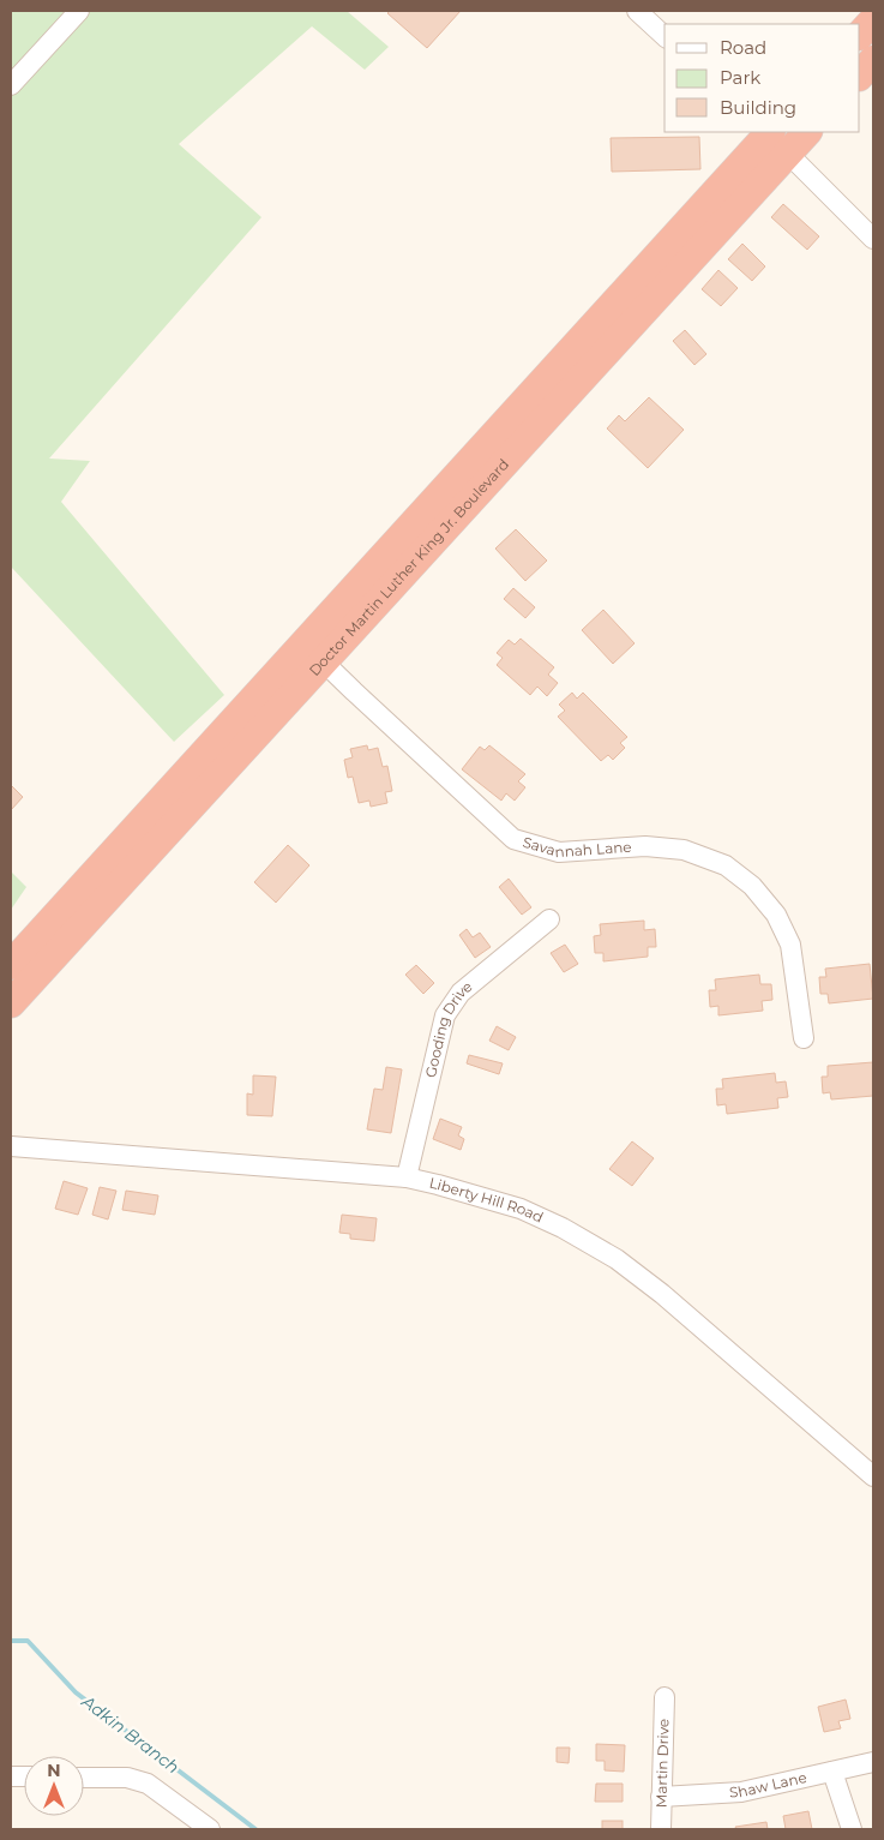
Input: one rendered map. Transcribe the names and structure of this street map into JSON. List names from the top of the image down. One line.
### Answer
{"streets":{"highway":["Doctor Martin Luther King Jr. Boulevard"],"street":["Savannah Lane","Gooding Drive","Liberty Hill Road","Martin Drive","Shaw Lane"]},"crossings":[["Doctor Martin Luther King Jr. Boulevard","Savannah Lane"],["Gooding Drive","Liberty Hill Road"],["Martin Drive","Shaw Lane"]],"water":["Adkin Branch"],"legend":["Road","Park","Building"],"north":"top"}
